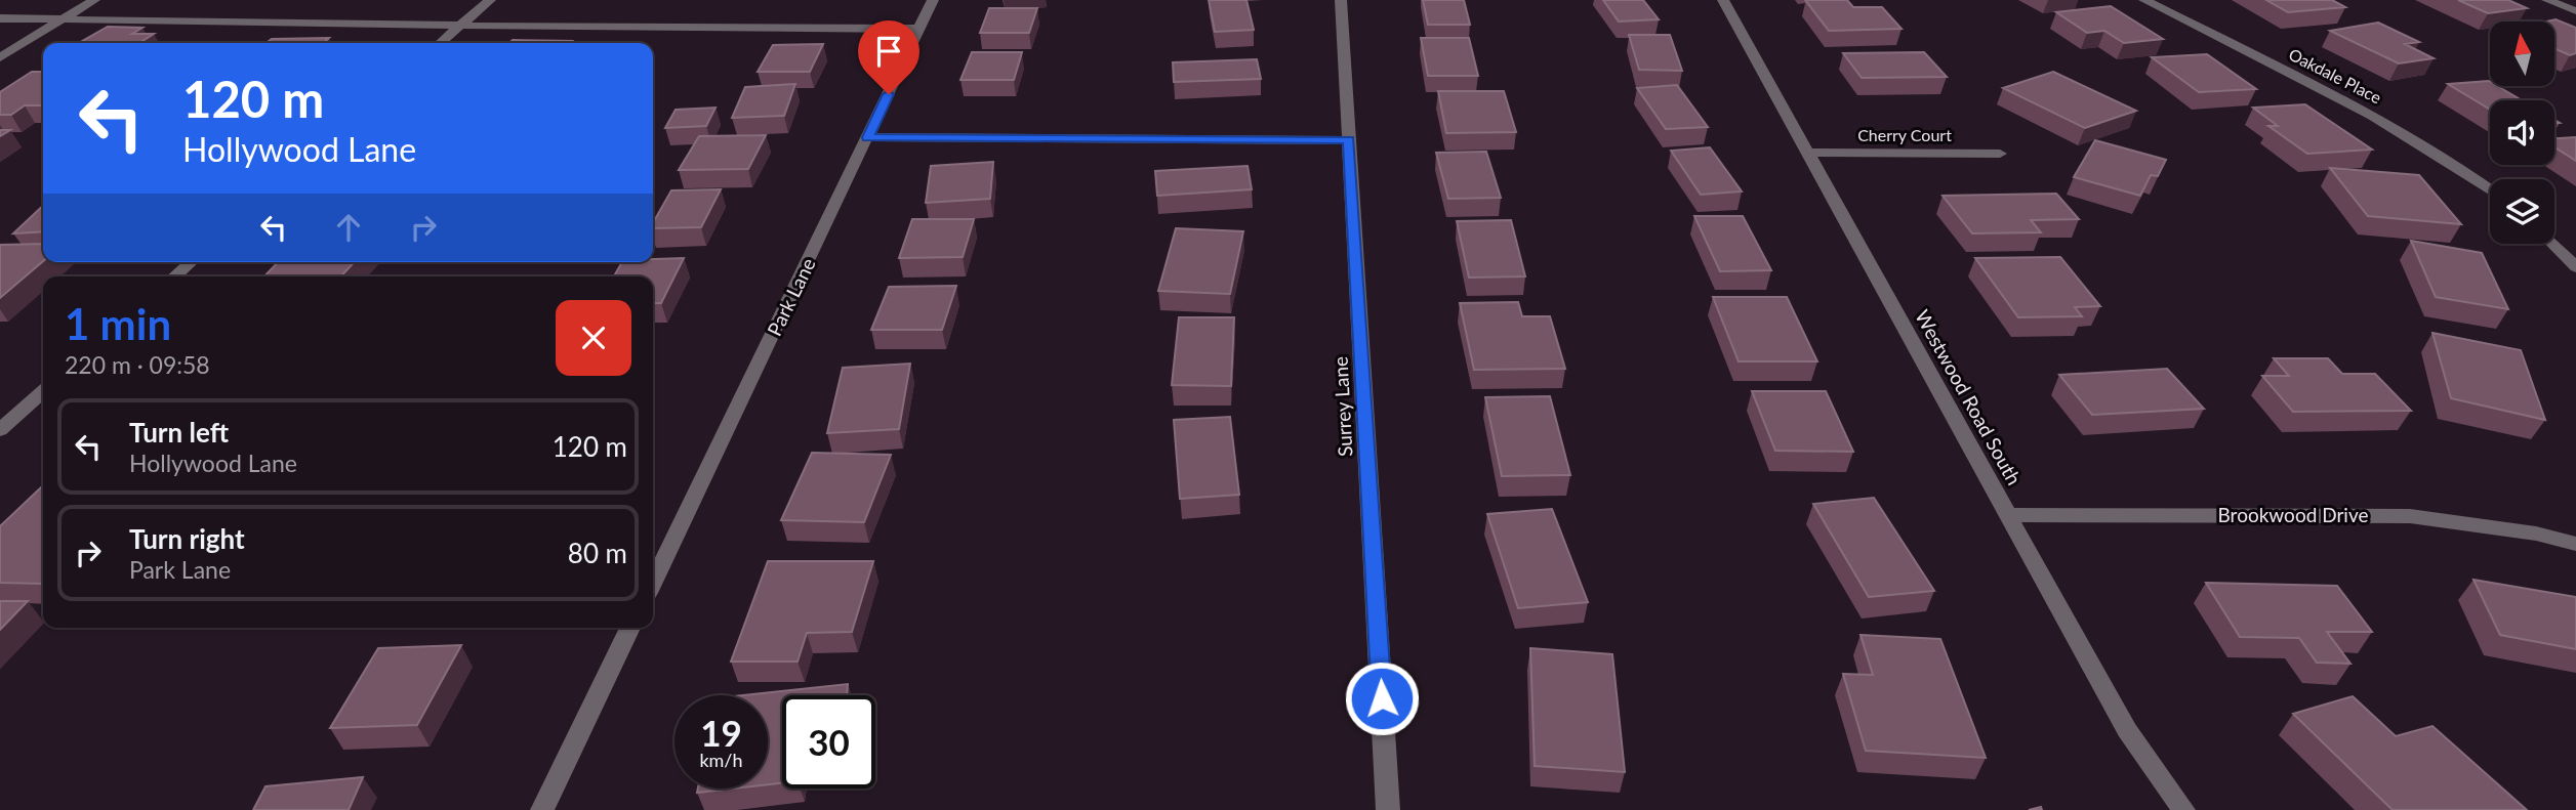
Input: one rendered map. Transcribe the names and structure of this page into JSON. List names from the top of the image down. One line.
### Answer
{"streets":{"street":["Oakdale Place","Cherry Court","Park Lane","Westwood Road South","Surrey Lane","Brookwood Drive"]},"crossings":[["Cherry Court","Westwood Road South"],["Westwood Road South","Brookwood Drive"]],"north":"top","page":{"turn":["120 m","Hollywood Lane"],"heading":["1 min","220 m · 09:58"],"list":[{"name":"Turn left","note":"Hollywood Lane","value":"120 m"},{"name":"Turn right","note":"Park Lane","value":"80 m"}],"speed":"19 km/h","limit":"30"}}
